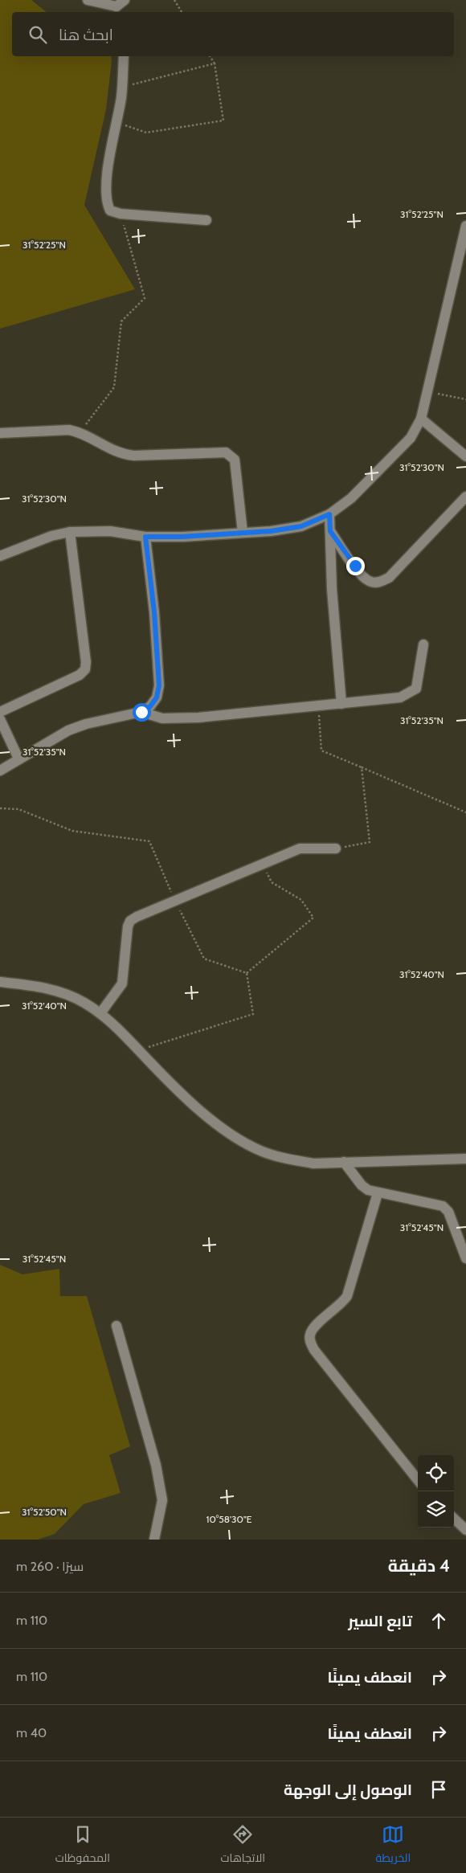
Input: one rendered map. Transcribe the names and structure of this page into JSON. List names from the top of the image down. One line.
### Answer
{"page":{"search":"ابحث هنا","heading":["4 دقيقة","سيرًا · 260 m"],"list":[["تابع السير","110 m"],["انعطف يمينًا","110 m"],["انعطف يمينًا","40 m"],"الوصول إلى الوجهة"],"nav":["الخريطة","الاتجاهات","المحفوظات"]},"coordinates":["31°52'25\"N","31°52'30\"N","31°52'35\"N","31°52'40\"N","31°52'45\"N","31°52'50\"N","10°58'30\"E"]}
